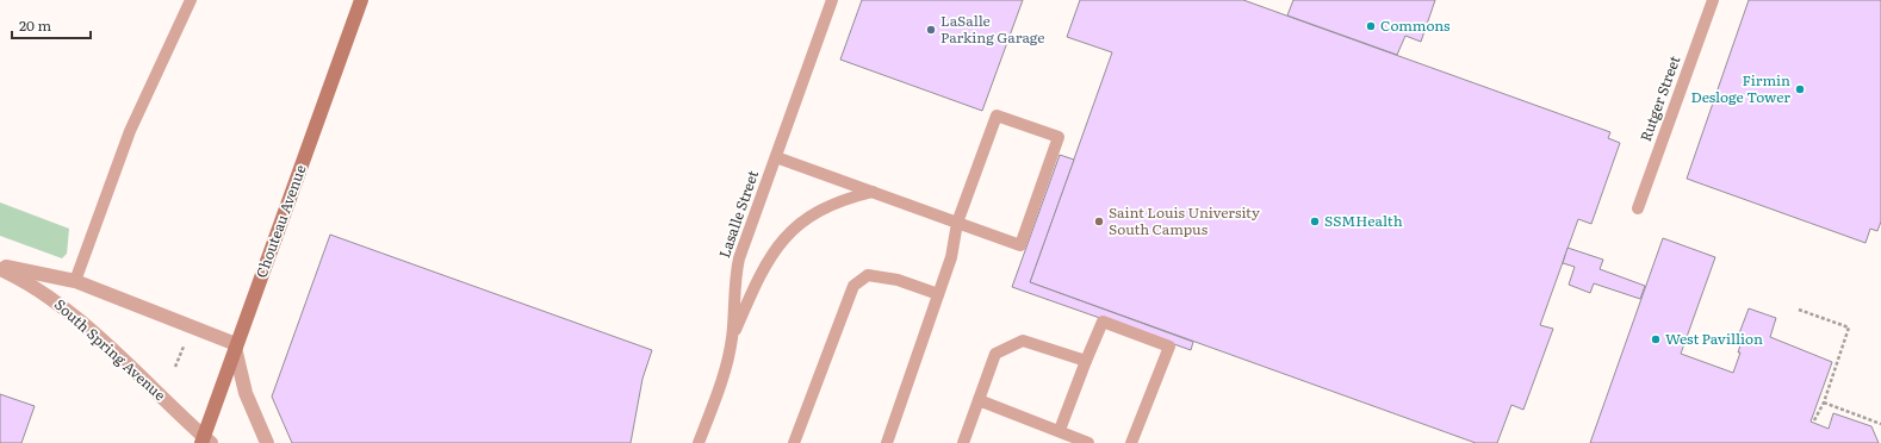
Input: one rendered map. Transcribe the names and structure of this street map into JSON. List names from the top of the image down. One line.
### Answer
{"streets":{"main road":["Chouteau Avenue"],"street":["South Spring Avenue"],"lane":["Rutger Street","Lasalle Street"]},"crossings":[["Chouteau Avenue","South Spring Avenue"]],"places":["Commons","LaSalle Parking Garage","Firmin Desloge Tower","Saint Louis University South Campus","SSMHealth","West Pavillion"],"scale_bar":"20 m"}
